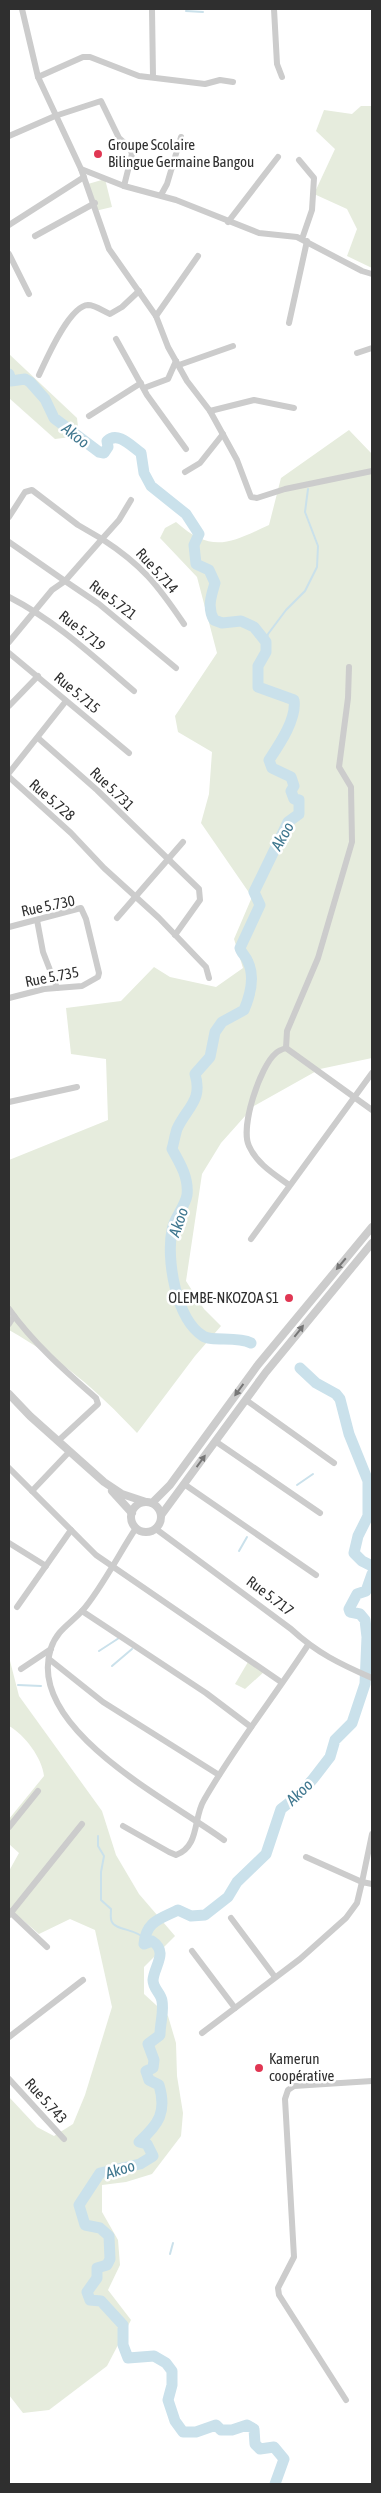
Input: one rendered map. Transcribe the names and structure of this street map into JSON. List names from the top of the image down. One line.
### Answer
{"streets":{"street":["Rue 5.714","Rue 5.721","Rue 5.719","Rue 5.715","Rue 5.731","Rue 5.728","Rue 5.730","Rue 5.735","Rue 5.717","Rue 5.743"]},"crossings":[["Rue 5.731","Rue 5.728"],["Rue 5.730","Rue 5.735"]],"water":["Akoo"],"places":["Groupe Scolaire Bilingue Germaine Bangou","OLEMBE-NKOZOA S1","Kamerun coopérative"]}
